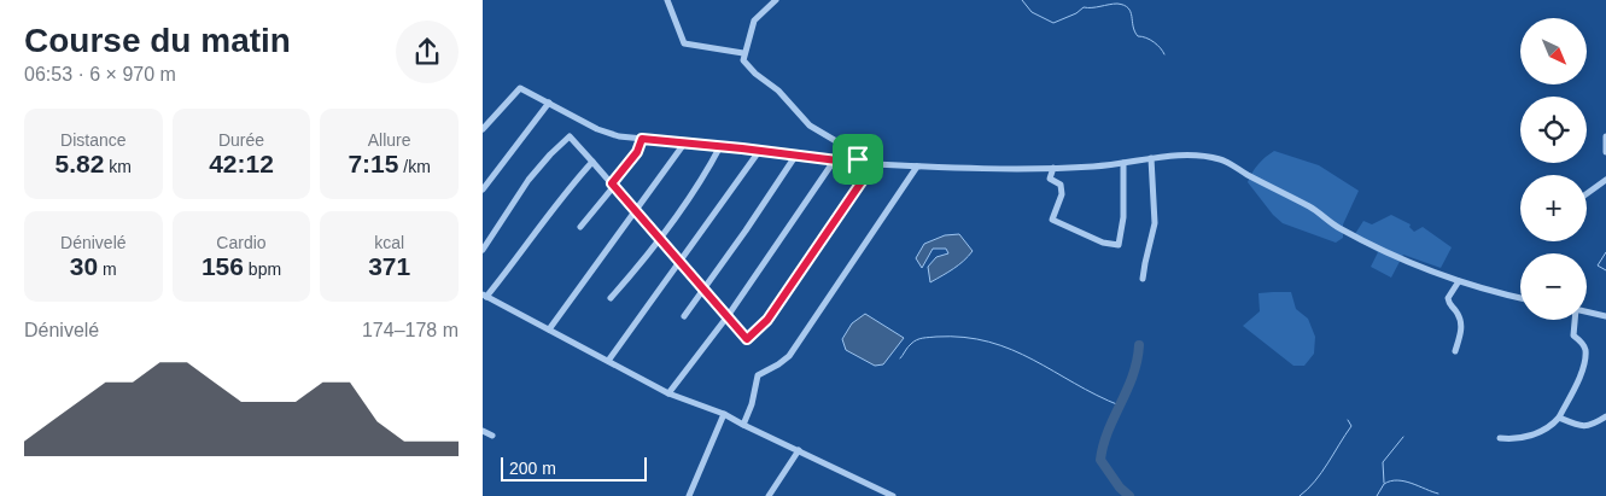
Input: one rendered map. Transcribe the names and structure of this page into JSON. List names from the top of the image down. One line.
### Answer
{"scale_bar":"200 m","north":"bottom right","page":{"heading":["Course du matin","06:53 · 6 × 970 m"],"map_buttons":["+","−"],"stats":[["Distance","5.82 km"],["Durée","42:12"],["Allure","7:15 /km"],["Dénivelé","30 m"],["Cardio","156 bpm"],["kcal","371"]],"chart":["Dénivelé","174–178 m"],"scale":"200 m"}}
